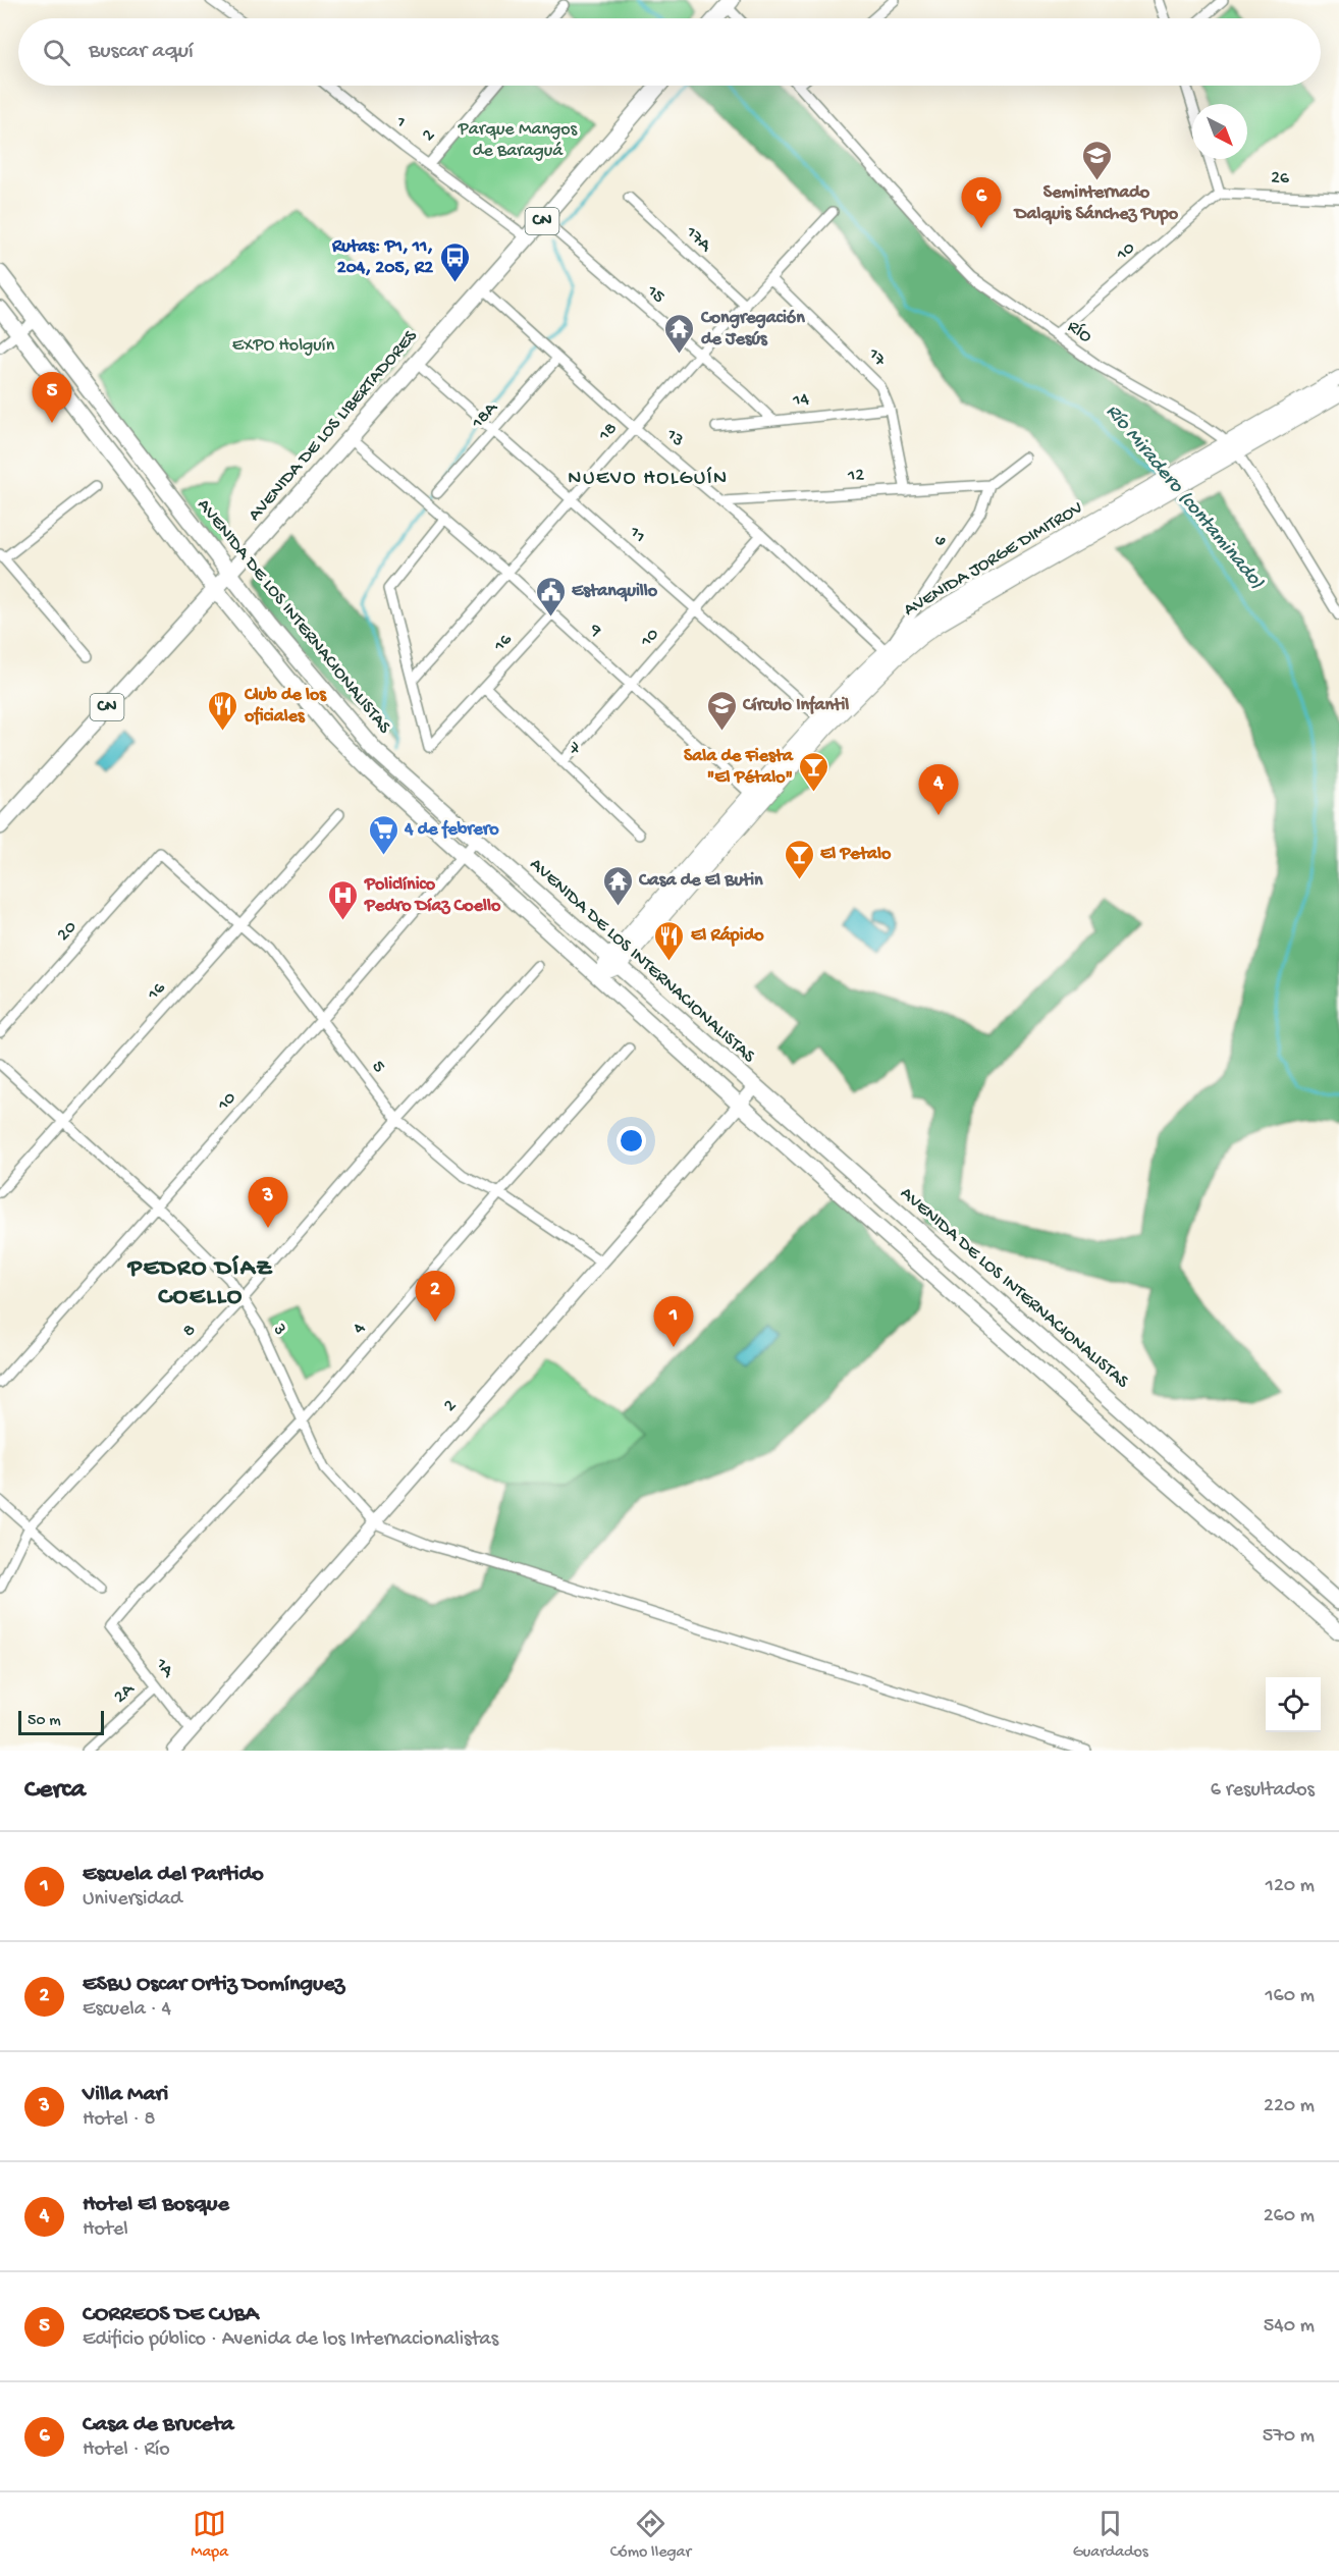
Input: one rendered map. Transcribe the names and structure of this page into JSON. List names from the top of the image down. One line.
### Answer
{"streets":{"main road":["CN","AVENIDA DE LOS LIBERTADORES","AVENIDA JORGE DIMITROV","AVENIDA DE LOS INTERNACIONALISTAS"],"street":["1","2","26","17A","10","15","RÍO","17","14","18A","18","13","12","11","6","9","16","7","20","5","4","3","8","1A","2A"]},"crossings":[["1","2"],["1","AVENIDA DE LOS LIBERTADORES"],["2","AVENIDA DE LOS INTERNACIONALISTAS"],["2","5"],["2","3"],["2","1A"],["26","10"],["17A","18"],["10","RÍO"],["10","13"],["10","11"],["10","AVENIDA DE LOS INTERNACIONALISTAS"],["10","9"],["10","7"],["10","5"],["10","3"],["15","14"],["15","AVENIDA DE LOS LIBERTADORES"],["15","18"],["RÍO","AVENIDA JORGE DIMITROV"],["17","14"],["17","18"],["17","12"],["18A","13"],["18A","11"],["AVENIDA DE LOS LIBERTADORES","AVENIDA DE LOS INTERNACIONALISTAS"],["AVENIDA DE LOS LIBERTADORES","9"],["18","13"],["18","11"],["18","9"],["18","16"],["13","12"],["13","6"],["13","AVENIDA JORGE DIMITROV"],["12","6"],["11","AVENIDA JORGE DIMITROV"],["6","AVENIDA JORGE DIMITROV"],["AVENIDA JORGE DIMITROV","AVENIDA DE LOS INTERNACIONALISTAS"],["AVENIDA JORGE DIMITROV","9"],["9","16"],["16","7"],["16","5"],["16","3"],["20","5"],["5","4"],["5","8"],["4","3"],["4","1A"],["3","8"],["1A","2A"]],"districts":["NUEVO HOLGUÍN","PEDRO DÍAZ COELLO"],"water":["Río Miradero (contaminado)"],"parks":["Parque Mangos de Baraguá","EXPO Holguín"],"places":{"school or university":["Seminternado Dalquis Sánchez Pupo","Círculo Infantil"],"bus stop":["Rutas: P1, 11, 204, 205, R2"],"temple":["Congregación de Jesús","Casa de El Butin"],"public building":["Estanquillo"],"restaurant":["Club de los oficiales","El Rápido"],"bar":["Sala de Fiesta \"El Pétalo\"","El Petalo"],"supermarket":["4 de febrero"],"hospital":["Policlínico Pedro Díaz Coello"]},"scale_bar":"50 m","north":"bottom right","page":{"search":"Buscar aquí","pins":["6","5","4","3","2","1"],"scale":"50 m","heading":["Cerca","6 resultados"],"list":[{"mark":"1","name":"Escuela del Partido","note":"Universidad","value":"120 m"},{"mark":"2","name":"ESBU Oscar Ortiz Domínguez","note":"Escuela · 4","value":"160 m"},{"mark":"3","name":"Villa Mari","note":"Hotel · 8","value":"220 m"},{"mark":"4","name":"Hotel El Bosque","note":"Hotel","value":"260 m"},{"mark":"5","name":"CORREOS DE CUBA","note":"Edificio público · Avenida de los Internacionalistas","value":"540 m"},{"mark":"6","name":"Casa de Bruceta","note":"Hotel · Río","value":"570 m"}],"nav":["Mapa","Cómo llegar","Guardados"]}}
